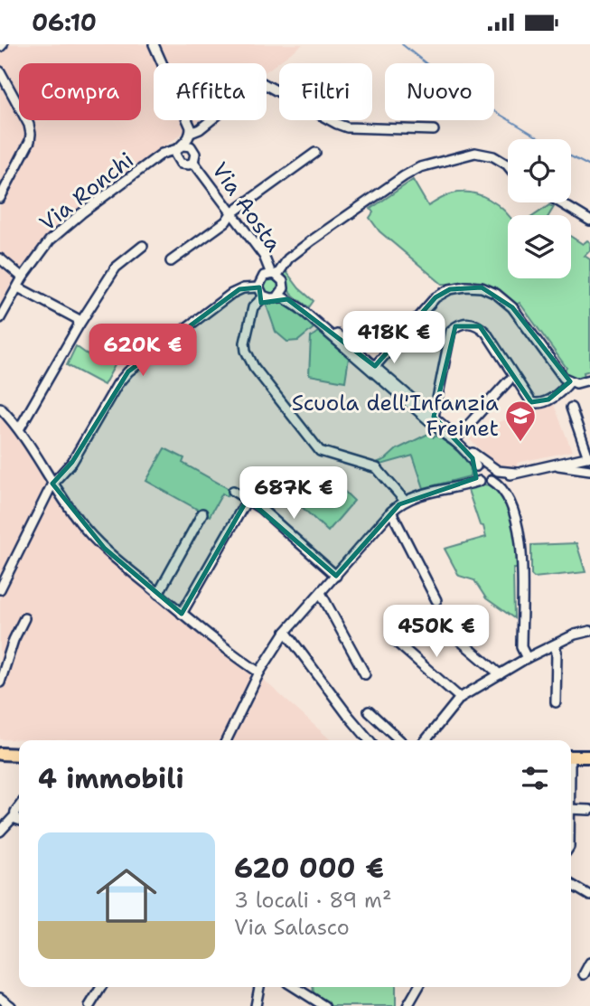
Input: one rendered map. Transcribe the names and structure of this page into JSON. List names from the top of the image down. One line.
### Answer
{"streets":{"street":["Via Ronchi","Via Aosta"]},"places":{"school or university":["Scuola dell'Infanzia Freinet"]},"page":{"status":"06:10","chip":["Compra","Affitta","Filtri","Nuovo"],"price":["418K €","620K €","687K €","450K €"],"heading":"4 immobili","list":[{"name":"620 000 €","note":"3 locali · 89 m² · Via Salasco"}]}}
